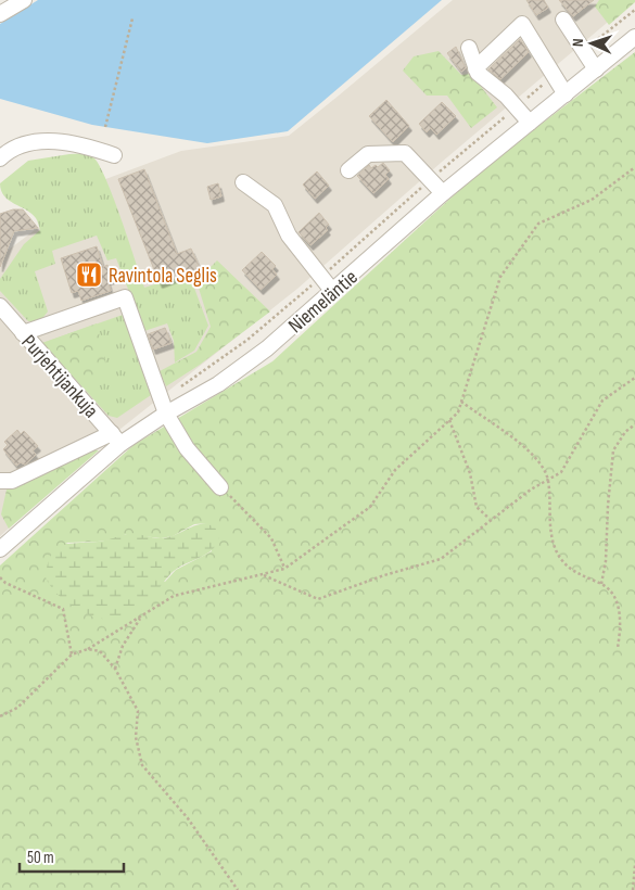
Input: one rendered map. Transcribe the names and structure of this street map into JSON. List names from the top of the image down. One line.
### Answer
{"streets":{"street":["Niemeläntie","Purjehtijankuja"]},"crossings":[["Niemeläntie","Purjehtijankuja"]],"places":{"restaurant":["Ravintola Seglis"]},"scale_bar":"50 m","north":"left"}
